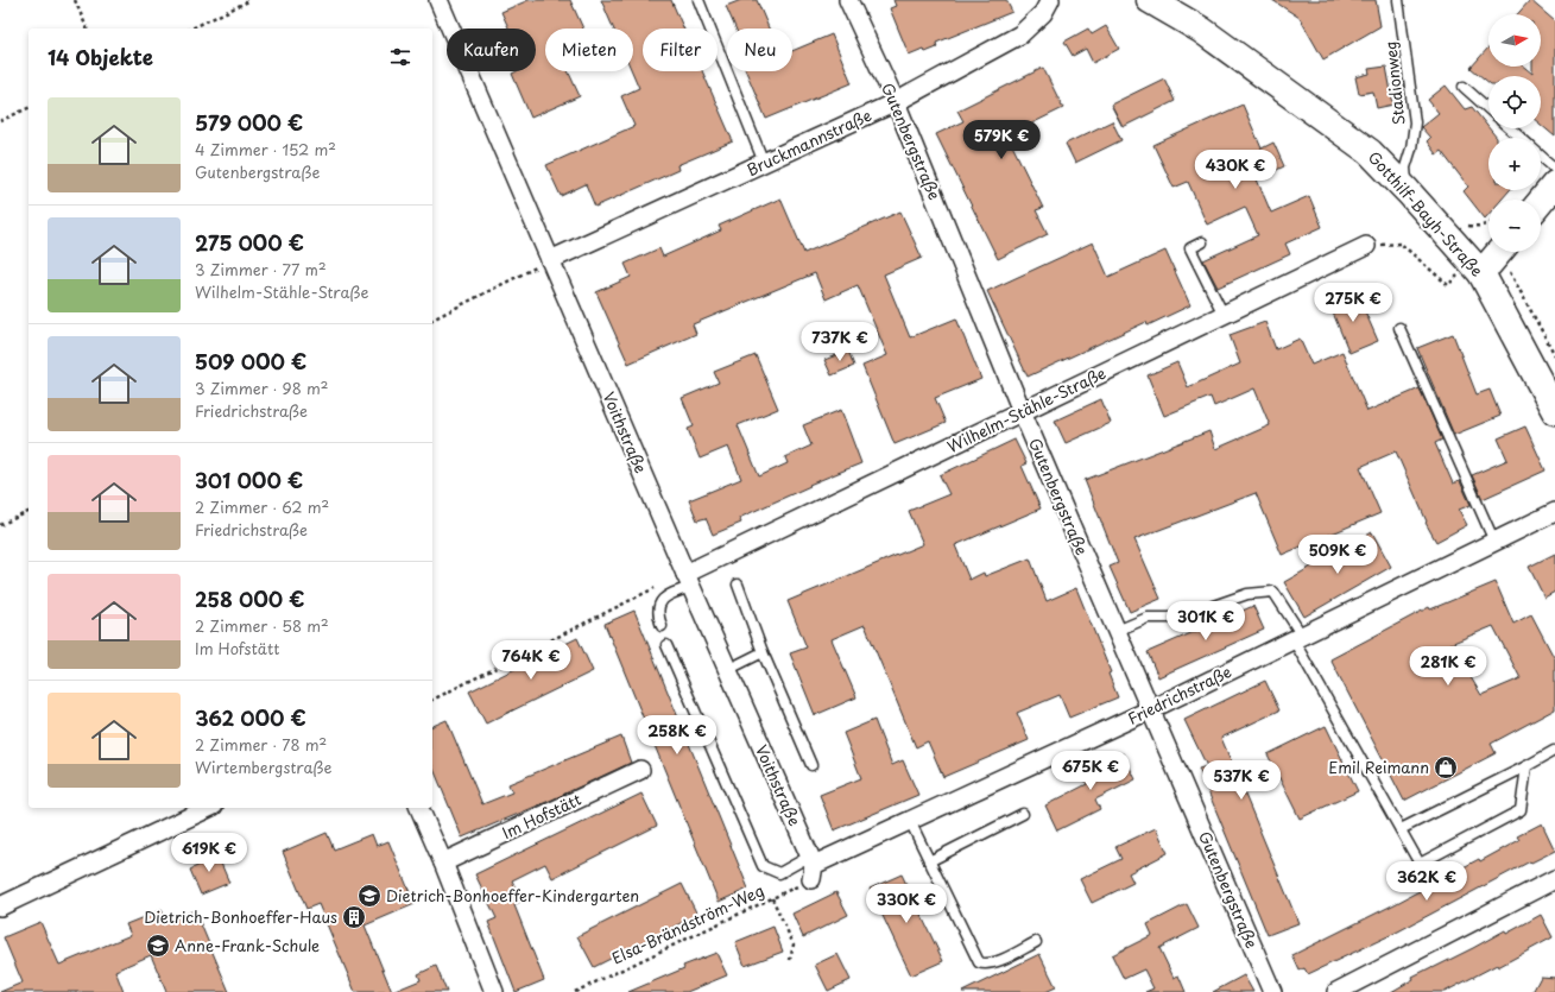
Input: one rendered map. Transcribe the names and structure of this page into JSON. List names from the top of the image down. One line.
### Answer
{"streets":{"street":["Gutenbergstraße","Bruckmannstraße","Gotthilf-Bayh-Straße","Wilhelm-Stähle-Straße","Voithstraße","Friedrichstraße","Im Hofstätt"],"lane":["Stadionweg"],"path":["Elsa-Brändström-Weg"]},"crossings":[["Stadionweg","Gotthilf-Bayh-Straße"],["Gutenbergstraße","Bruckmannstraße"],["Gutenbergstraße","Wilhelm-Stähle-Straße"],["Gutenbergstraße","Friedrichstraße"],["Bruckmannstraße","Voithstraße"],["Wilhelm-Stähle-Straße","Voithstraße"],["Voithstraße","Friedrichstraße"],["Voithstraße","Elsa-Brändström-Weg"],["Friedrichstraße","Elsa-Brändström-Weg"]],"places":{"shop":["Emil Reimann"],"school or university":["Dietrich-Bonhoeffer-Kindergarten","Anne-Frank-Schule"],"building":["Dietrich-Bonhoeffer-Haus"]},"north":"right","page":{"map_buttons":["+","−"],"chip":["Kaufen","Mieten","Filter","Neu"],"heading":"14 Objekte","list":[{"name":"579 000 €","note":"4 Zimmer · 152 m² · Gutenbergstraße"},{"name":"275 000 €","note":"3 Zimmer · 77 m² · Wilhelm-Stähle-Straße"},{"name":"509 000 €","note":"3 Zimmer · 98 m² · Friedrichstraße"},{"name":"301 000 €","note":"2 Zimmer · 62 m² · Friedrichstraße"},{"name":"258 000 €","note":"2 Zimmer · 58 m² · Im Hofstätt"},{"name":"362 000 €","note":"2 Zimmer · 78 m² · Wirtembergstraße"}],"price":["579K €","430K €","275K €","737K €","509K €","301K €","764K €","281K €","258K €","675K €","537K €","619K €","362K €","330K €"]}}
